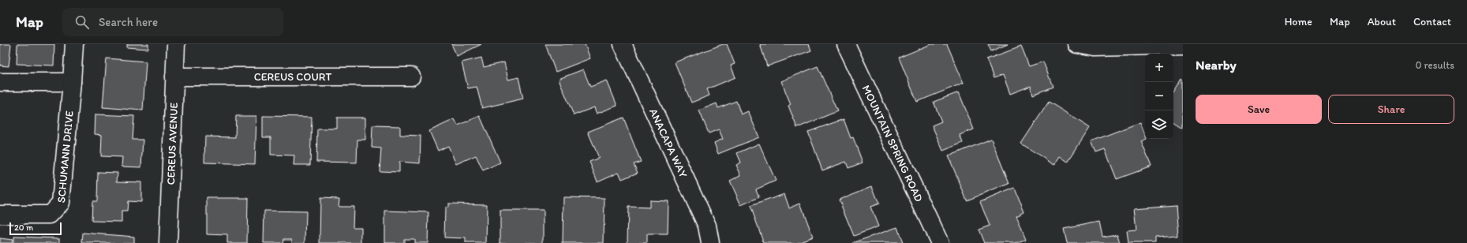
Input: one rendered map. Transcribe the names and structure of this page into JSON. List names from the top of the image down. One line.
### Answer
{"streets":{"street":["CEREUS COURT","ANACAPA WAY","CEREUS AVENUE","MOUNTAIN SPRING ROAD","SCHUMANN DRIVE"]},"crossings":[["CEREUS COURT","CEREUS AVENUE"]],"scale_bar":"20 m","page":{"header":"Map","search":"Search here","nav":["Home","Map","About","Contact"],"heading":["Nearby","0 results"],"map_buttons":["+","−"],"buttons":["Save","Share"],"scale":"20 m"}}
